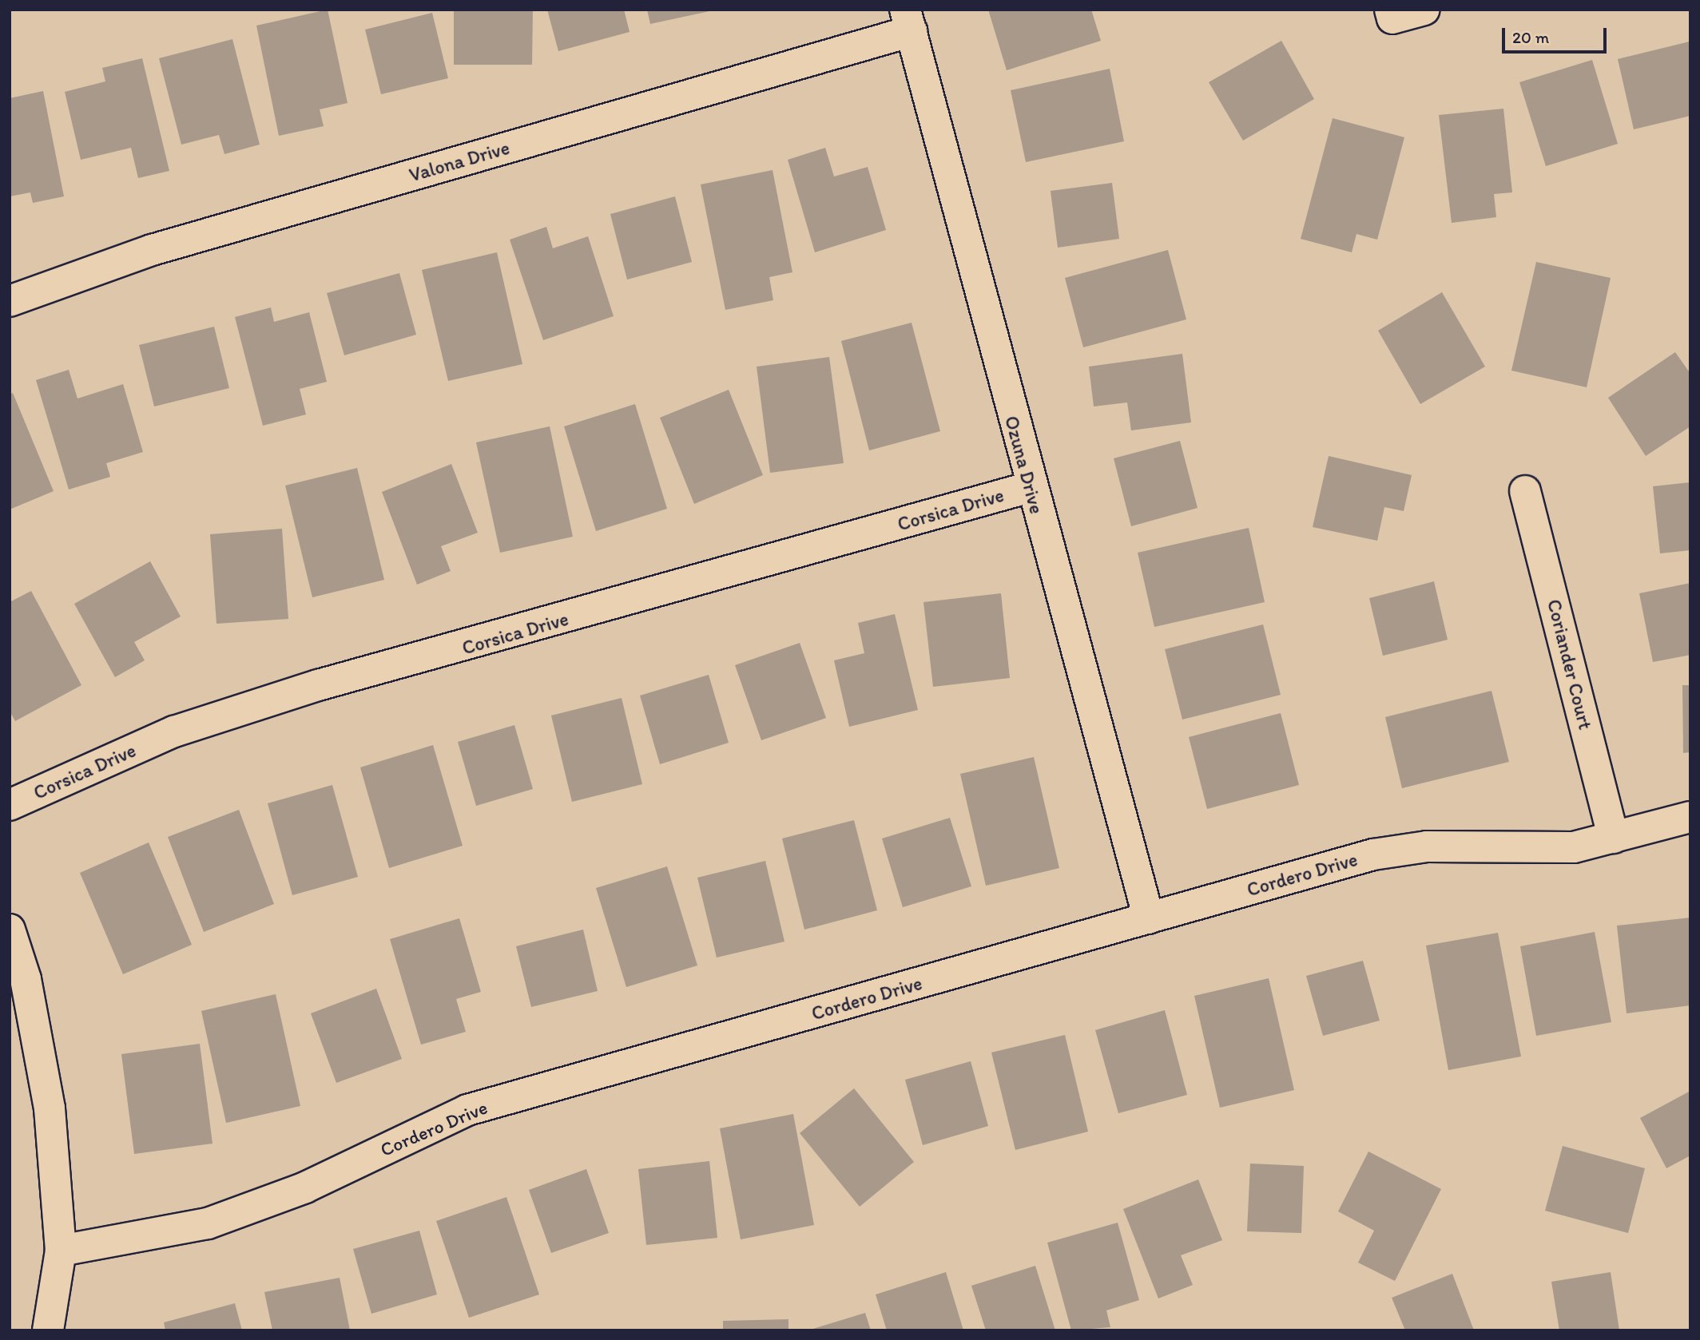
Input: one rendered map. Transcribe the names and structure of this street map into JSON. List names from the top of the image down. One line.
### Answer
{"streets":{"street":["Valona Drive","Ozuna Drive","Corsica Drive","Coriander Court","Cordero Drive"]},"crossings":[["Valona Drive","Ozuna Drive"],["Ozuna Drive","Corsica Drive"],["Ozuna Drive","Cordero Drive"],["Coriander Court","Cordero Drive"]],"scale_bar":"20 m"}
